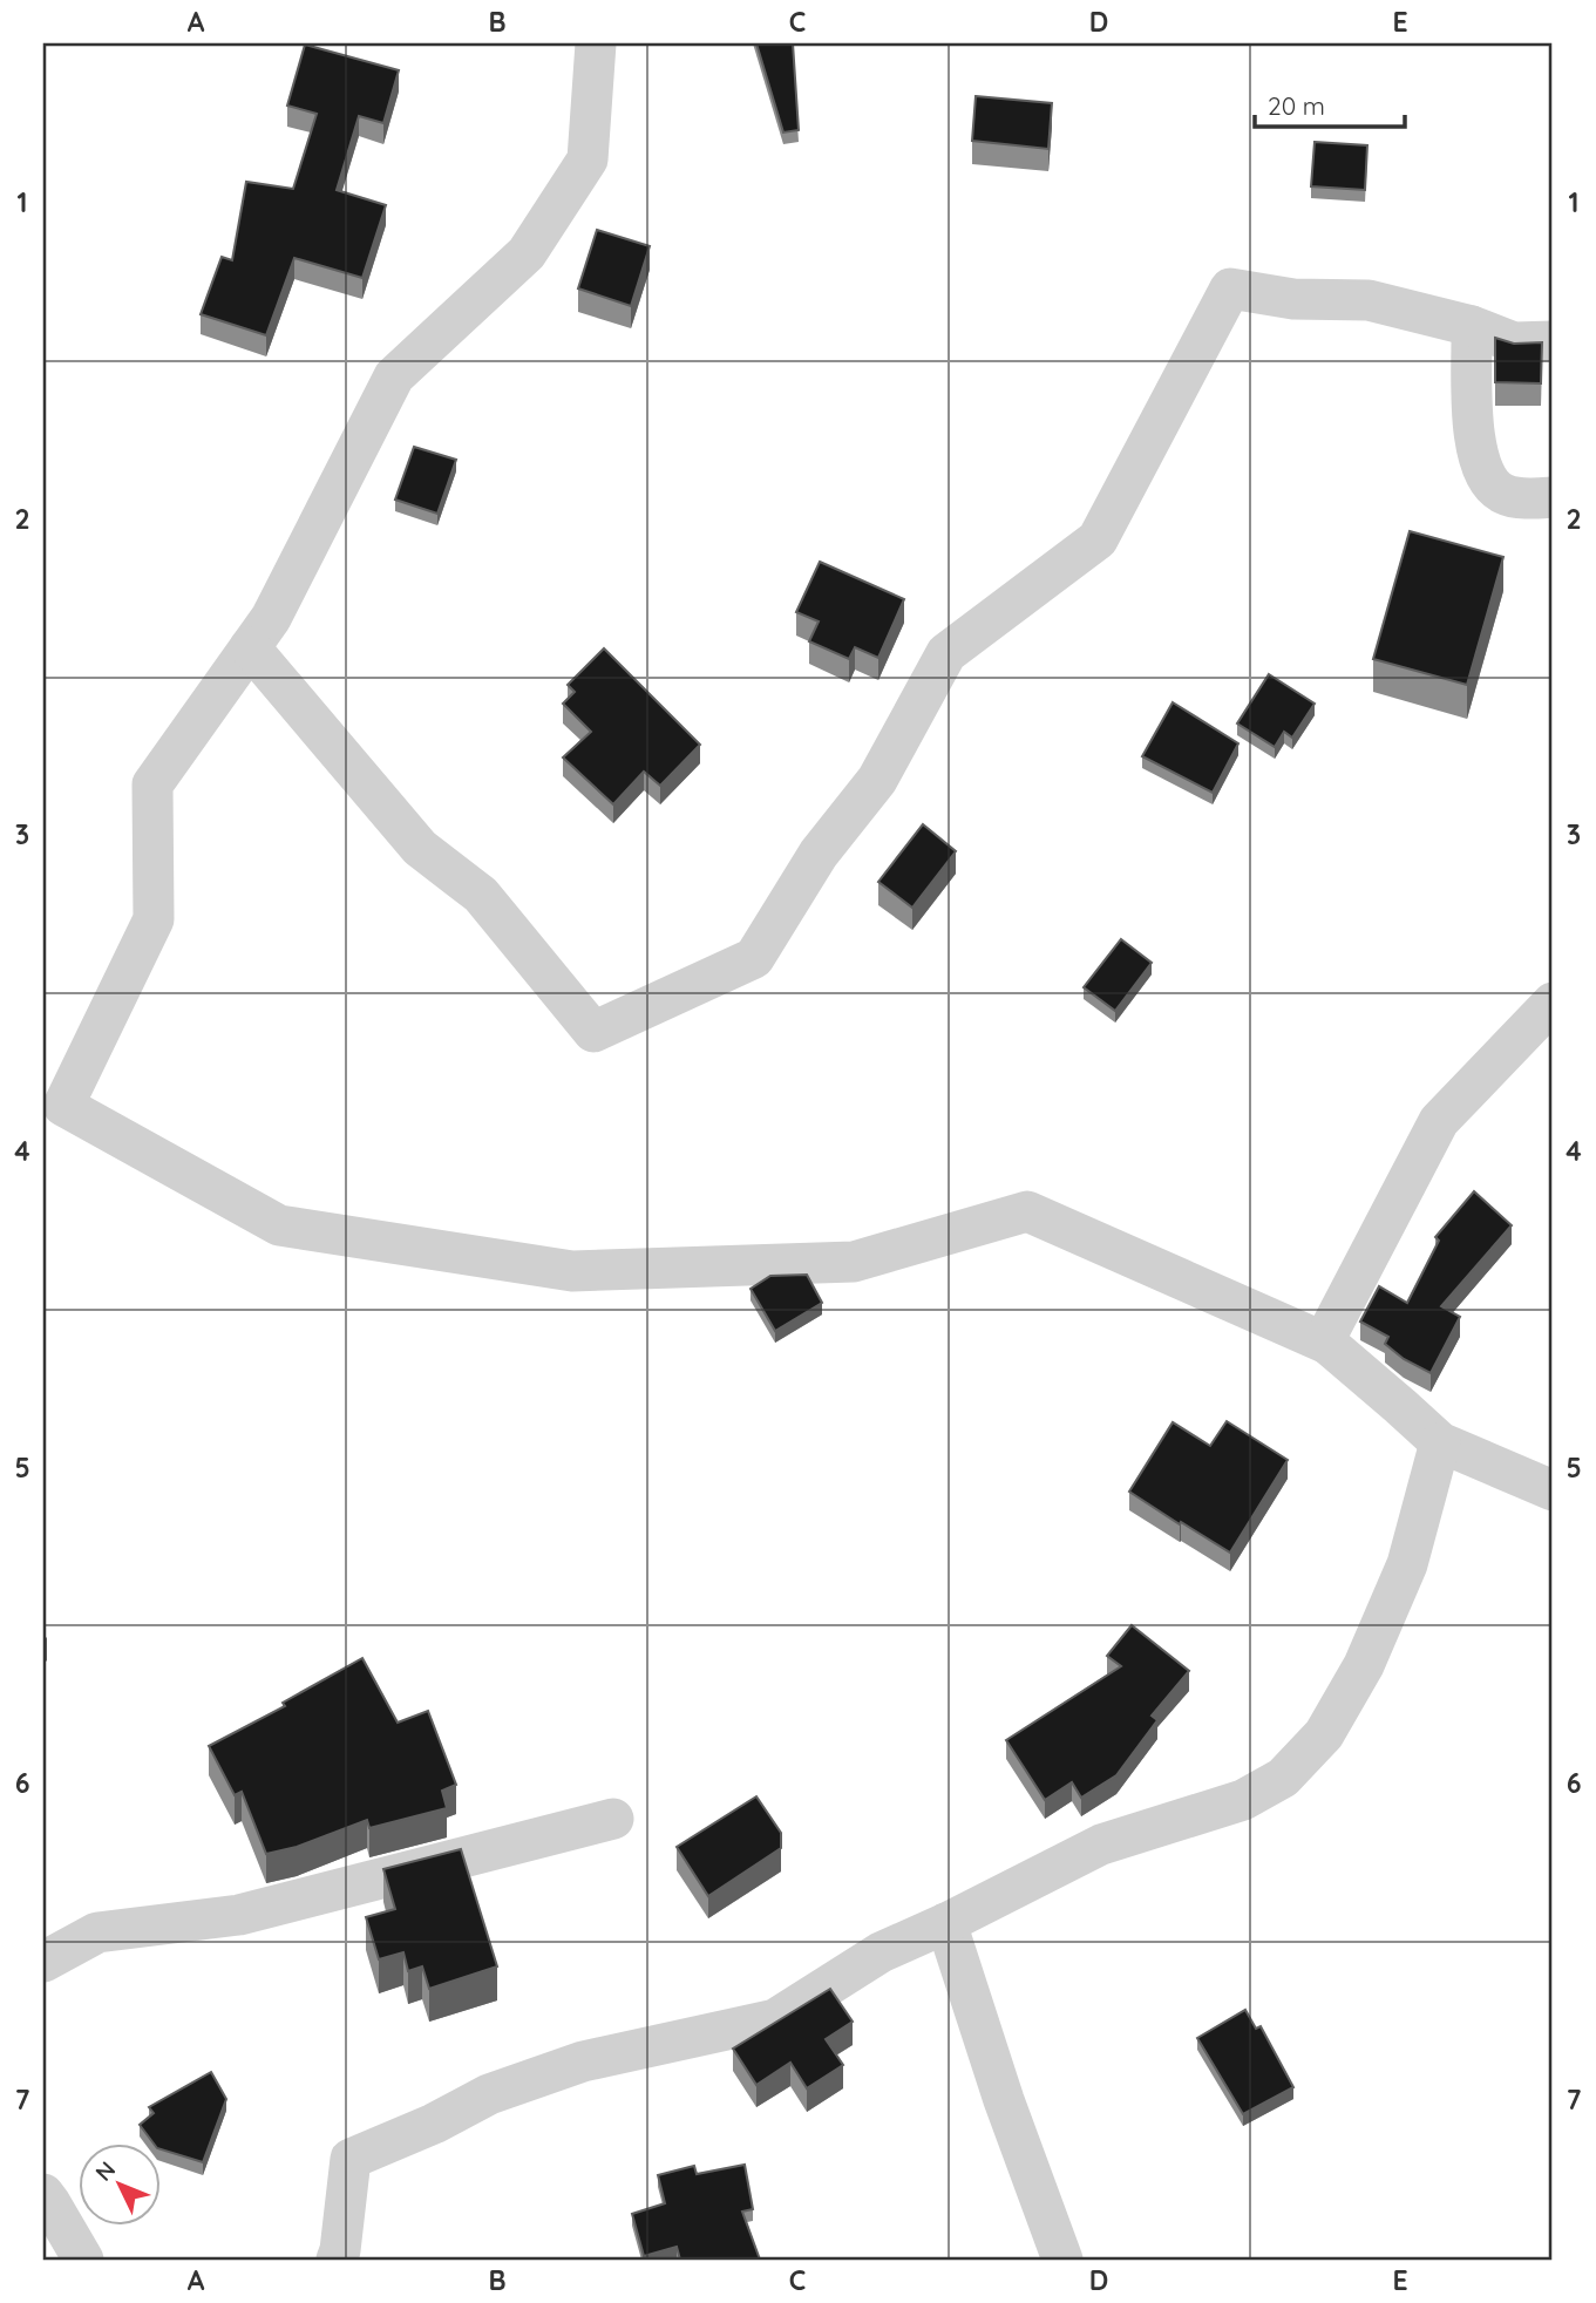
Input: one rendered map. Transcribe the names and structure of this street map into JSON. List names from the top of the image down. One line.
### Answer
{"scale_bar":"20 m","north":"top left","grid":{"columns":["A","B","C","D","E"],"rows":["1","2","3","4","5","6","7"]}}
